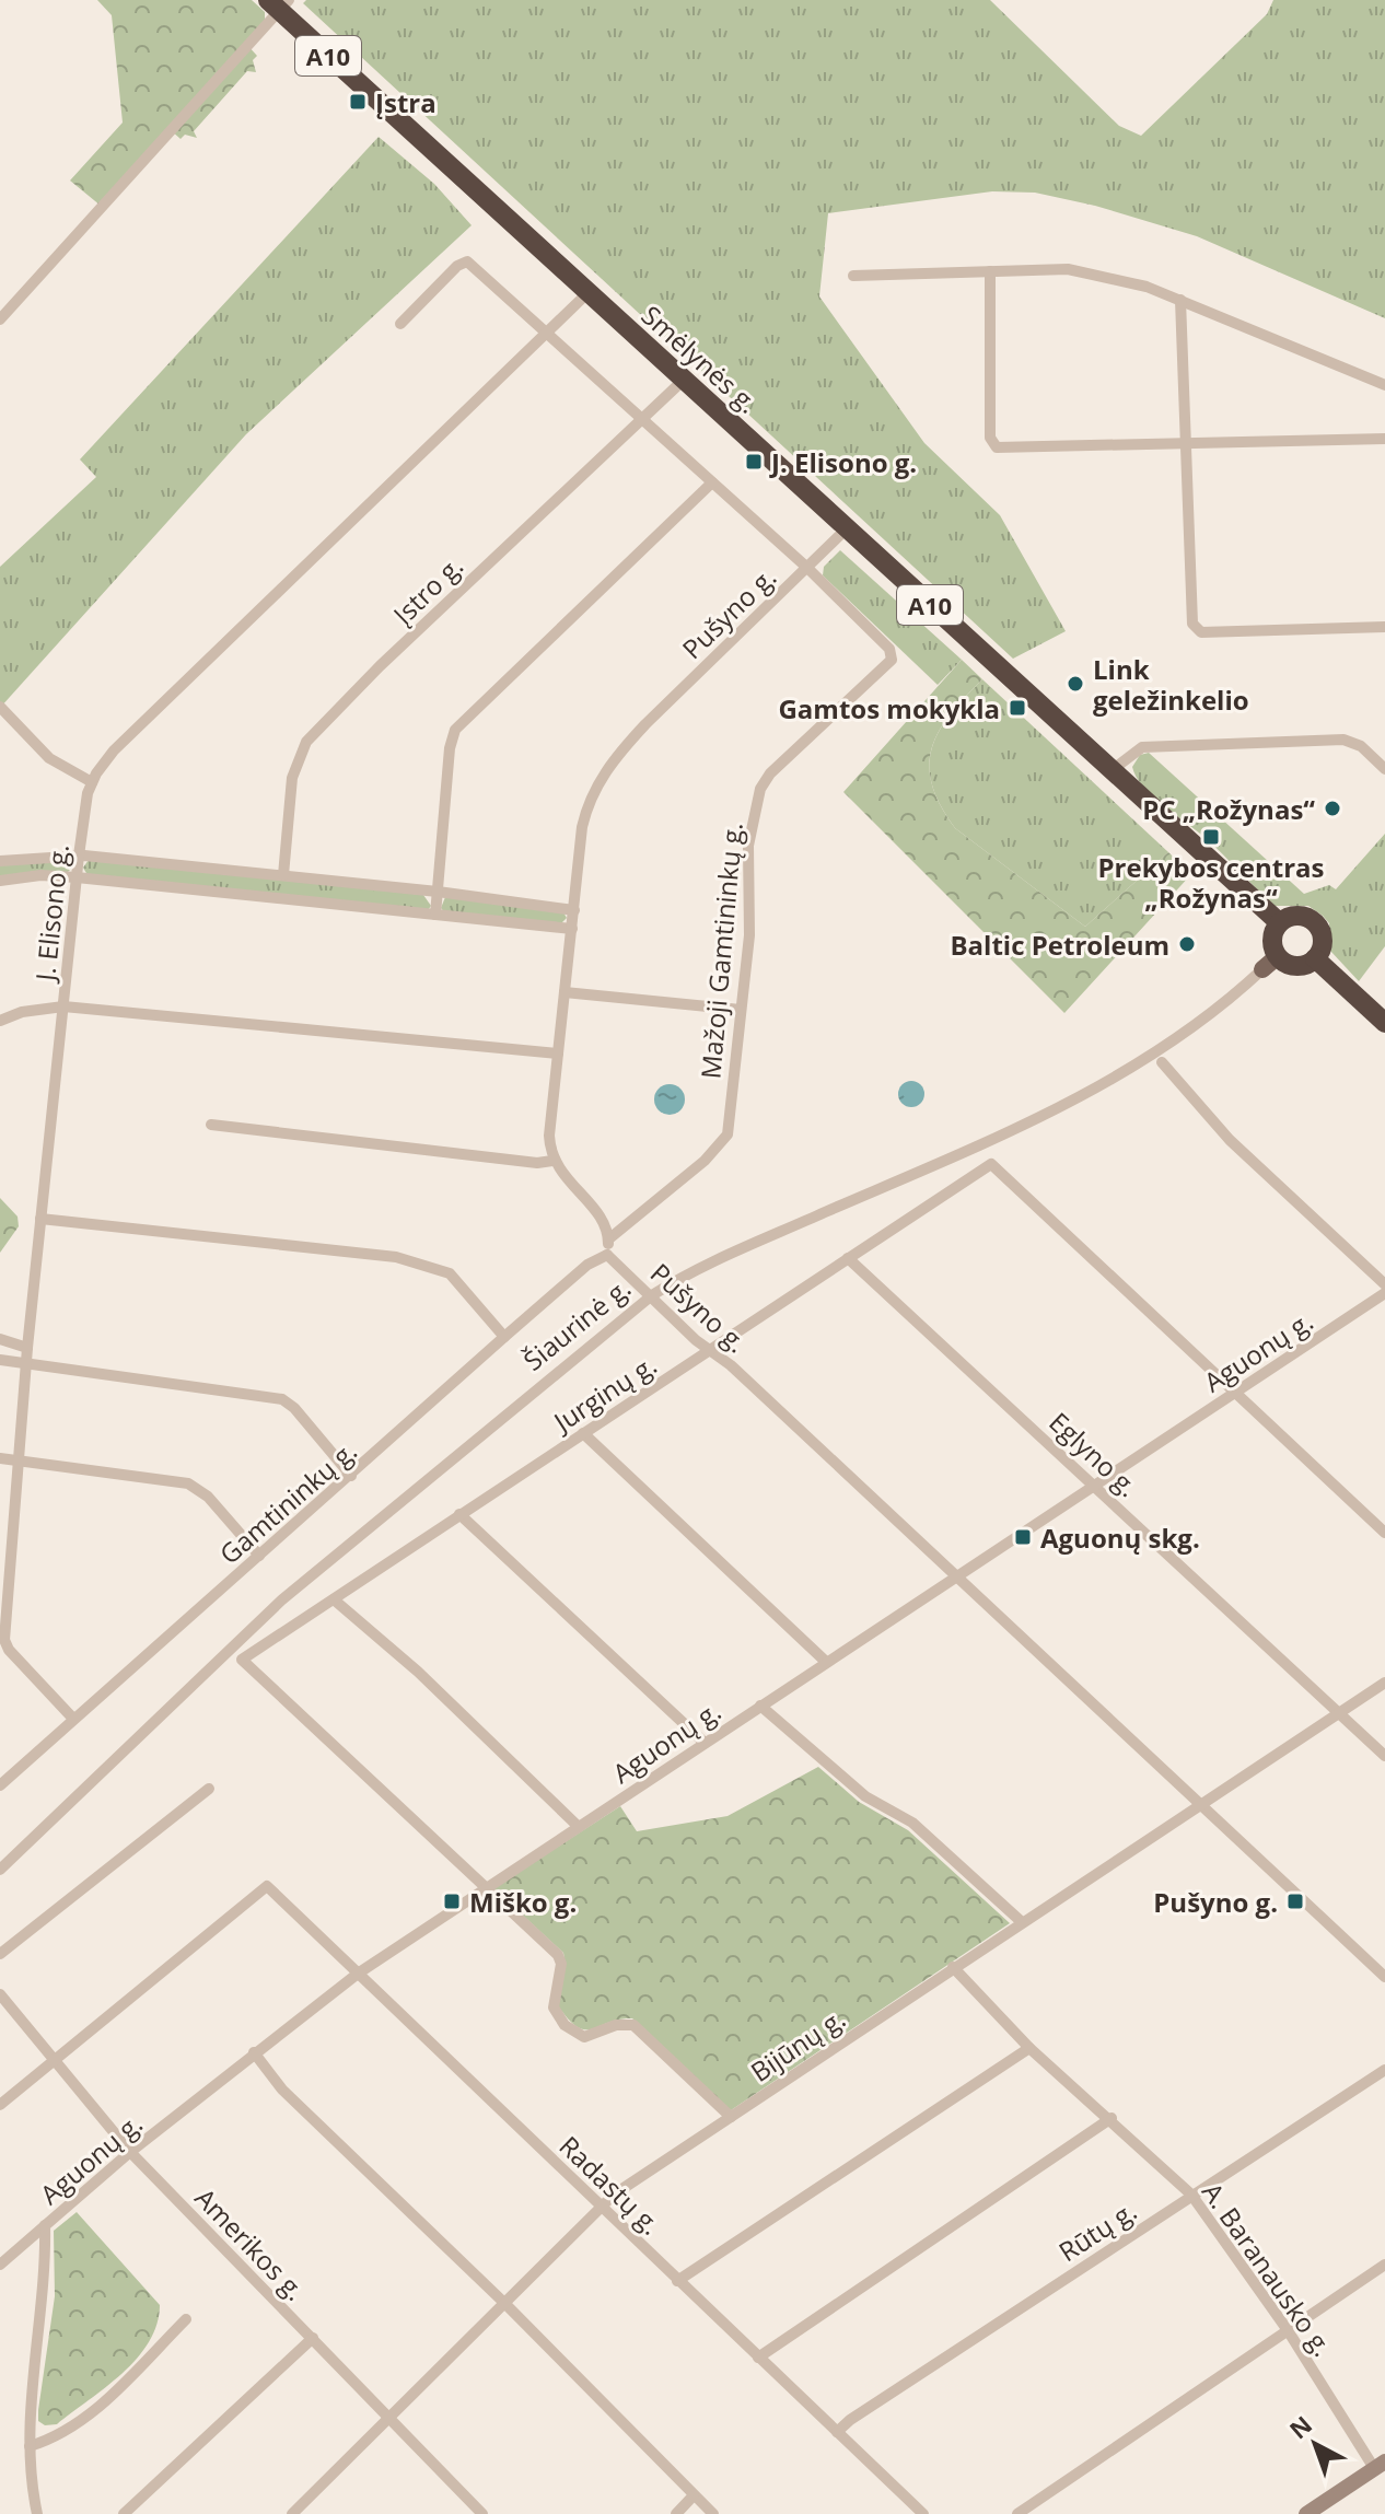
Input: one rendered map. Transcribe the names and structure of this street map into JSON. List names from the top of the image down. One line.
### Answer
{"streets":{"highway":["A10","Smėlynės g."],"street":["Įstro g.","Pušyno g.","J. Elisono g.","Mažoji Gamtininkų g.","Šiaurinė g.","Aguonų g.","Jurginų g.","Eglyno g.","Gamtininkų g.","Bijūnų g.","Radastų g.","Rūtų g.","Amerikos g.","A. Baranausko g."]},"crossings":[["Smėlynės g.","Įstro g."],["Smėlynės g.","Pušyno g."],["Smėlynės g.","J. Elisono g."],["Smėlynės g.","Šiaurinė g."],["Įstro g.","Mažoji Gamtininkų g."],["Pušyno g.","Mažoji Gamtininkų g."],["Pušyno g.","Šiaurinė g."],["Pušyno g.","Aguonų g."],["Pušyno g.","Jurginų g."],["Pušyno g.","Gamtininkų g."],["Pušyno g.","Bijūnų g."],["J. Elisono g.","Mažoji Gamtininkų g."],["J. Elisono g.","Gamtininkų g."],["Aguonų g.","Jurginų g."],["Aguonų g.","Eglyno g."],["Aguonų g.","Radastų g."],["Aguonų g.","Amerikos g."],["Jurginų g.","Eglyno g."],["Eglyno g.","Bijūnų g."],["Bijūnų g.","Radastų g."],["Bijūnų g.","Amerikos g."],["Bijūnų g.","A. Baranausko g."],["Radastų g.","Rūtų g."],["Radastų g.","Amerikos g."],["Rūtų g.","A. Baranausko g."]],"places":{"transit":["Įstra","J. Elisono g.","Gamtos mokykla","Prekybos centras „Rožynas“","Aguonų skg.","Miško g.","Pušyno g."],"other":["Link geležinkelio","PC „Rožynas“","Baltic Petroleum"]},"north":"top left"}
